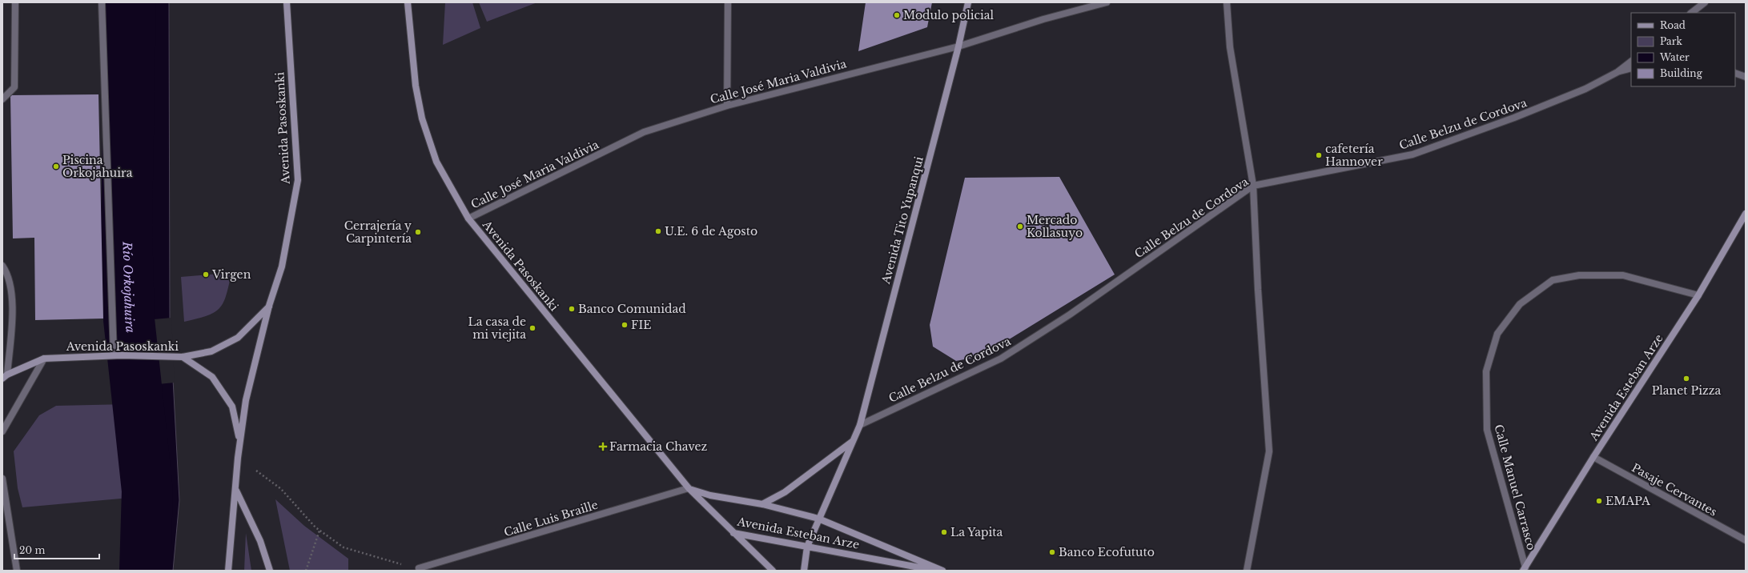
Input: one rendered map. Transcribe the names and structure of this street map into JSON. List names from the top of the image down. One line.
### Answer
{"streets":{"main road":["Avenida Pasoskanki","Avenida Tito Yupanqui","Avenida Esteban Arze"],"street":["Calle José Maria Valdivia","Calle Belzu de Cordova","Calle Manuel Carrasco","Pasaje Cervantes","Calle Luis Braille"]},"crossings":[["Calle José Maria Valdivia","Avenida Pasoskanki"],["Calle José Maria Valdivia","Avenida Tito Yupanqui"],["Calle Belzu de Cordova","Avenida Tito Yupanqui"],["Avenida Pasoskanki","Avenida Esteban Arze"],["Avenida Pasoskanki","Calle Luis Braille"],["Avenida Tito Yupanqui","Avenida Esteban Arze"],["Avenida Esteban Arze","Calle Manuel Carrasco"],["Avenida Esteban Arze","Pasaje Cervantes"],["Avenida Esteban Arze","Calle Luis Braille"]],"water":["Río Orkojahuira"],"places":{"other":["Modulo policial","cafetería Hannover","Piscina Orkojahuira","Mercado Kollasuyo","U.E. 6 de Agosto","Cerrajería y Carpintería","Virgen","Banco Comunidad","FIE","La casa de mi viejita","Planet Pizza","EMAPA","La Yapita","Banco Ecofututo"],"health":["Farmacia Chavez"]},"legend":["Road","Park","Water","Building"],"scale_bar":"20 m"}
